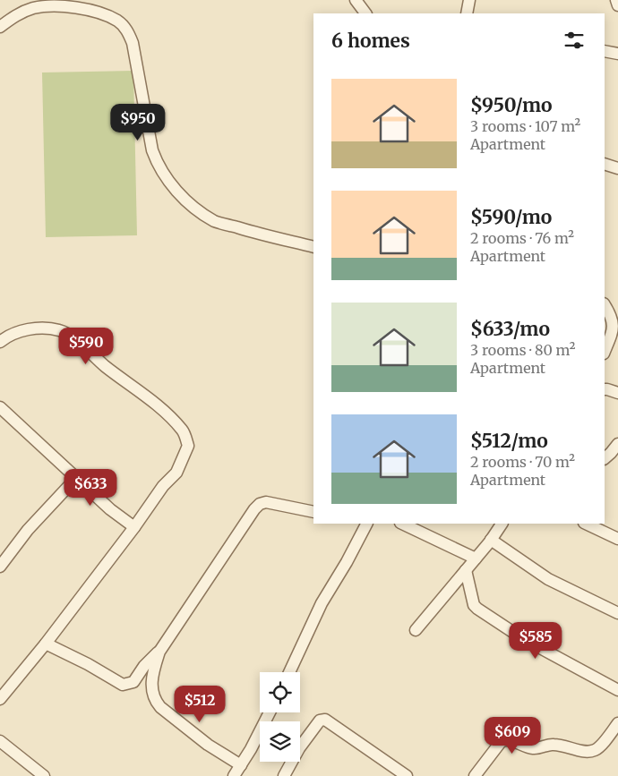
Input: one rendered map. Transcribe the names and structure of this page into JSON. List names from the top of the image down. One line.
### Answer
{"page":{"heading":"6 homes","list":[{"name":"$950/mo","note":"3 rooms · 107 m² · Apartment"},{"name":"$590/mo","note":"2 rooms · 76 m² · Apartment"},{"name":"$633/mo","note":"3 rooms · 80 m² · Apartment"},{"name":"$512/mo","note":"2 rooms · 70 m² · Apartment"}],"price":["$950","$590","$633","$585","$512","$609"]}}
